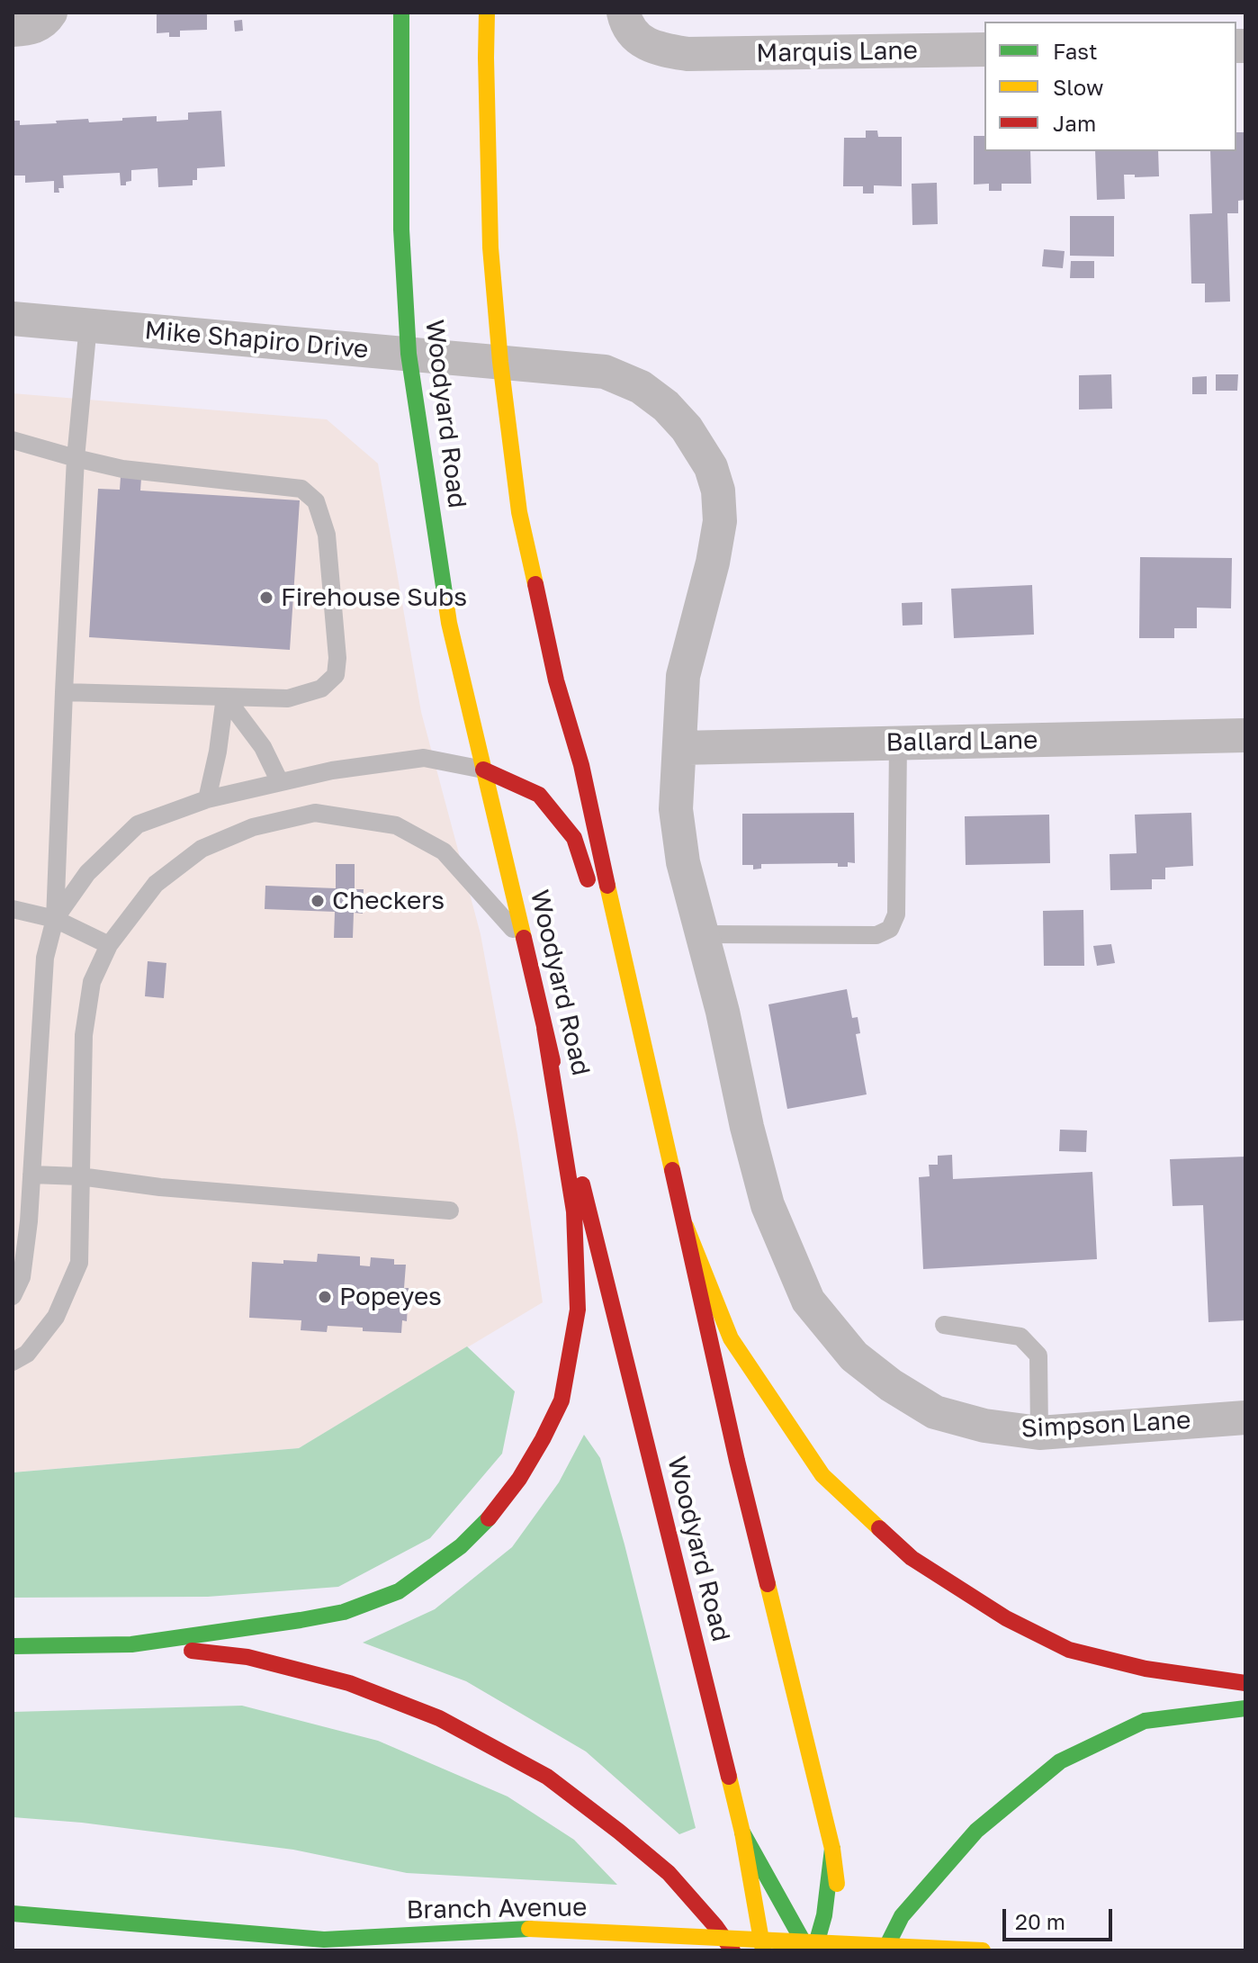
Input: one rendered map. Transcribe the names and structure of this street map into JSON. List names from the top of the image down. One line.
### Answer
{"streets":{"main road":["Woodyard Road","Branch Avenue"],"street":["Marquis Lane","Mike Shapiro Drive","Ballard Lane","Simpson Lane"]},"crossings":[["Mike Shapiro Drive","Woodyard Road"],["Mike Shapiro Drive","Ballard Lane"],["Mike Shapiro Drive","Simpson Lane"],["Ballard Lane","Simpson Lane"]],"places":["Firehouse Subs","Checkers","Popeyes"],"legend":["Fast","Slow","Jam"],"scale_bar":"20 m"}
